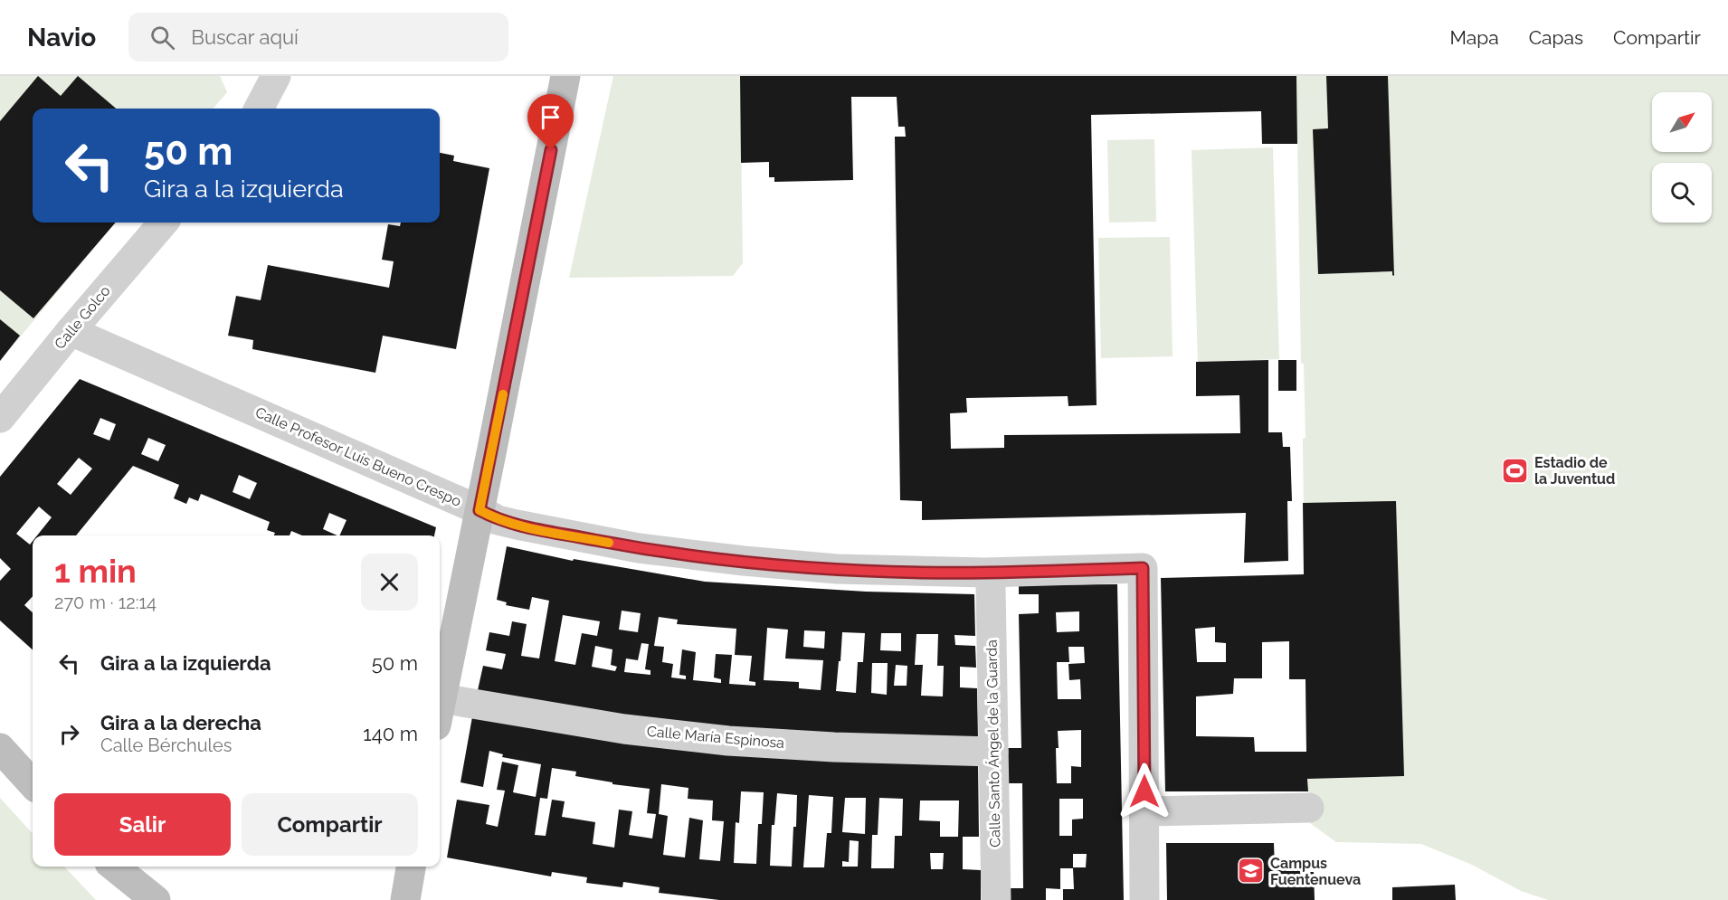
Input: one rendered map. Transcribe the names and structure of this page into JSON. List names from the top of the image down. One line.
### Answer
{"streets":{"street":["Calle Golco","Calle Profesor Luis Bueno Crespo","Calle María Espinosa","Calle Santo Ángel de la Guarda"]},"crossings":[["Calle Golco","Calle Profesor Luis Bueno Crespo"],["Calle María Espinosa","Calle Santo Ángel de la Guarda"]],"places":{"sports":["Estadio de la Juventud"],"school or university":["Campus Fuentenueva"]},"north":"top right","page":{"header":"Navio","search":"Buscar aquí","nav":["Mapa","Capas","Compartir"],"turn":["50 m","Gira a la izquierda"],"heading":["1 min","270 m · 12:14"],"list":[{"name":"Gira a la izquierda","value":"50 m"},{"name":"Gira a la derecha","note":"Calle Bérchules","value":"140 m"}],"buttons":["Salir","Compartir"]}}
